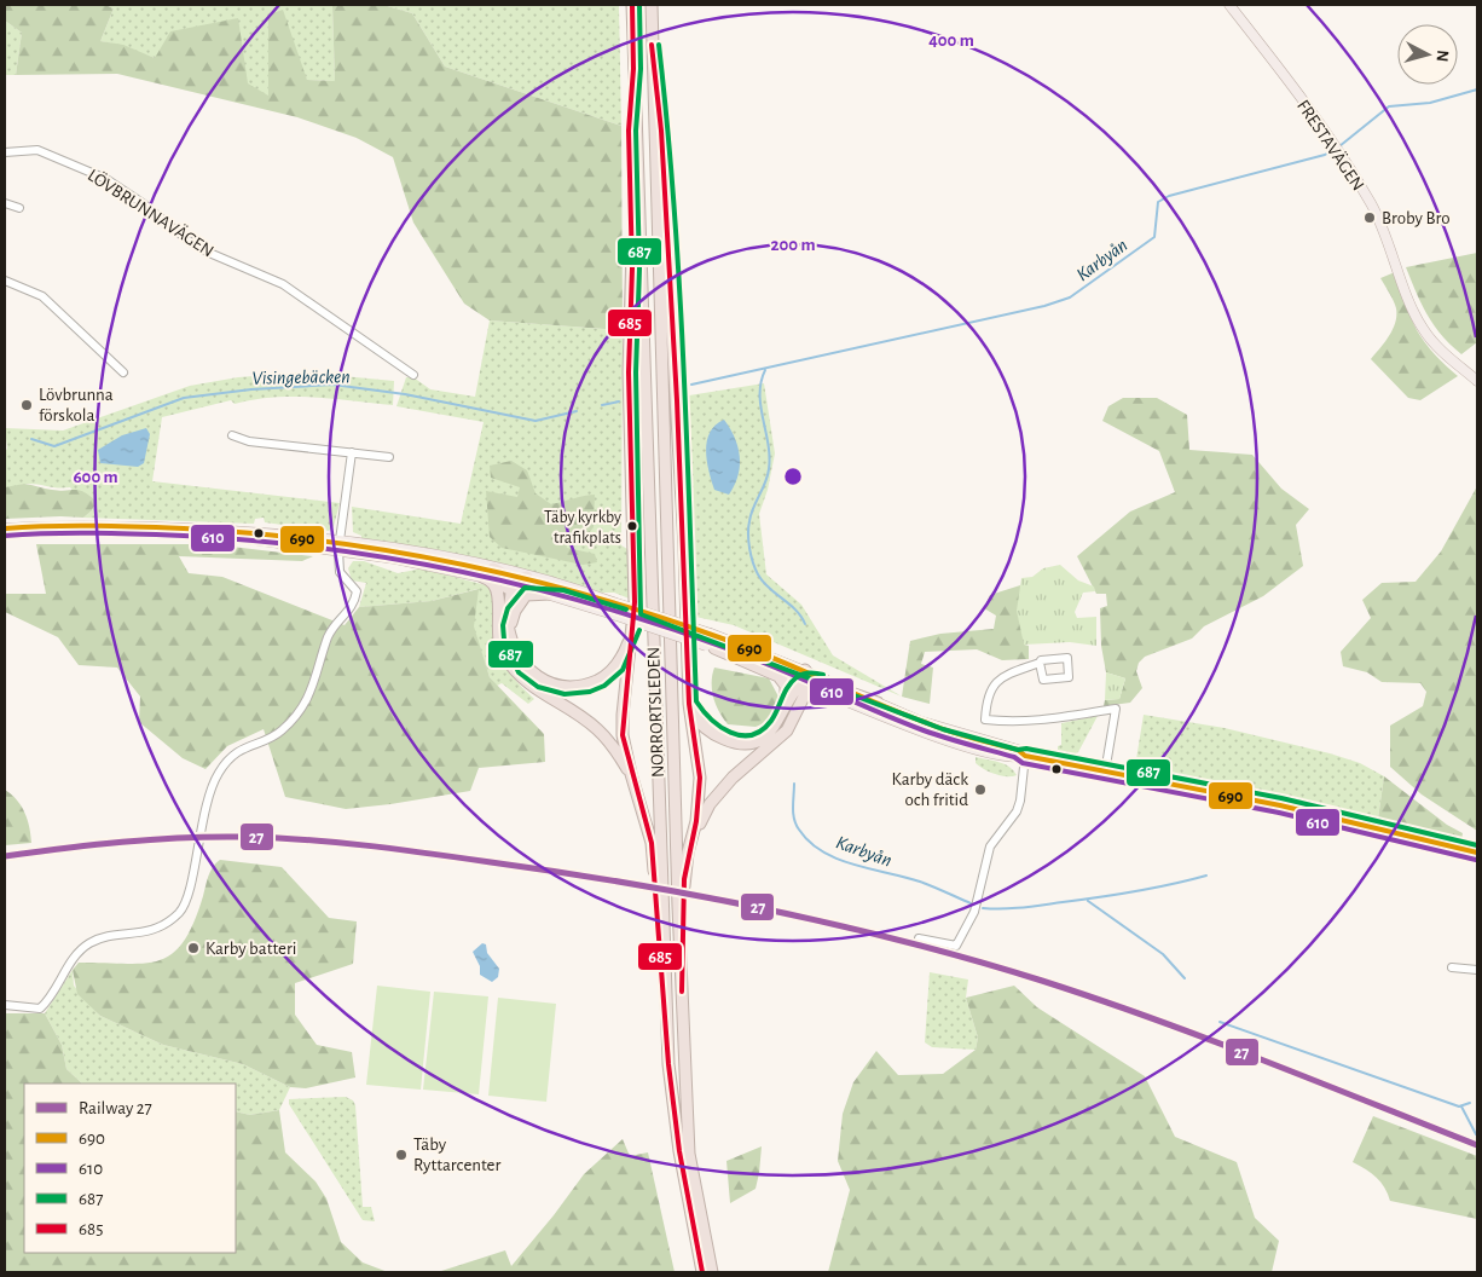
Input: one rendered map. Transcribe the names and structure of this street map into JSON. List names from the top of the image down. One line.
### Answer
{"streets":{"highway":["NORRORTSLEDEN"],"main road":["FRESTAVÄGEN"],"street":["LÖVBRUNNAVÄGEN"]},"water":["Karbyån","Visingebäcken"],"places":["Broby Bro","Lövbrunna förskola","Täby kyrkby trafikplats","Karby däck och fritid","Karby batteri","Täby Ryttarcenter"],"lines":["transit line 687","transit line 685","transit line 690","transit line 610","rail line 27"],"legend":["Railway 27","690","610","687","685"],"north":"right","rings":["400 m","200 m","600 m"]}
